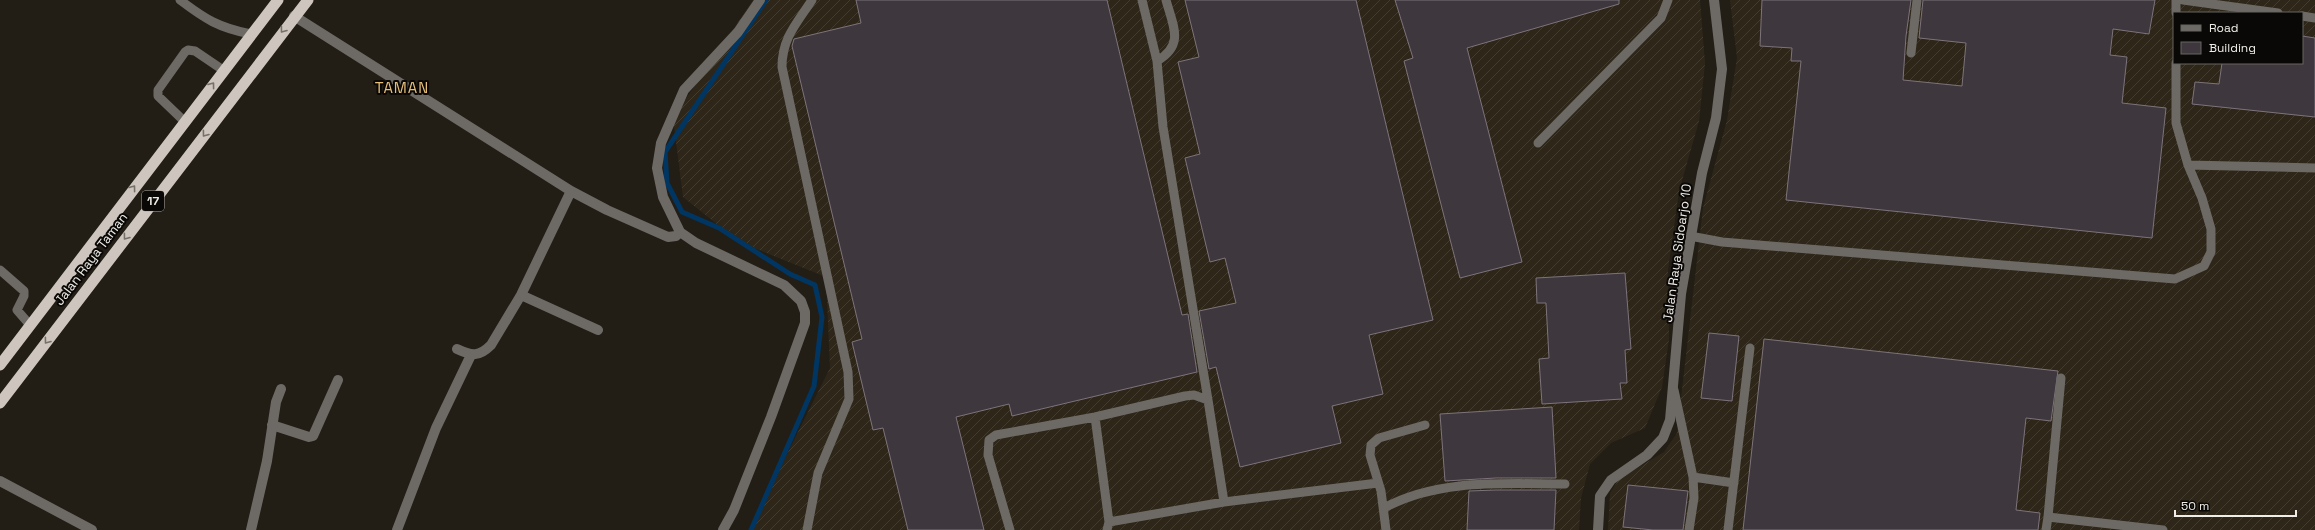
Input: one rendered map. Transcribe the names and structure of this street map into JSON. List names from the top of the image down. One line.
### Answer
{"streets":{"highway":["17","Jalan Raya Taman"],"street":["Jalan Raya Sidoarjo 10"]},"districts":["TAMAN"],"legend":["Road","Building"],"scale_bar":"50 m"}
